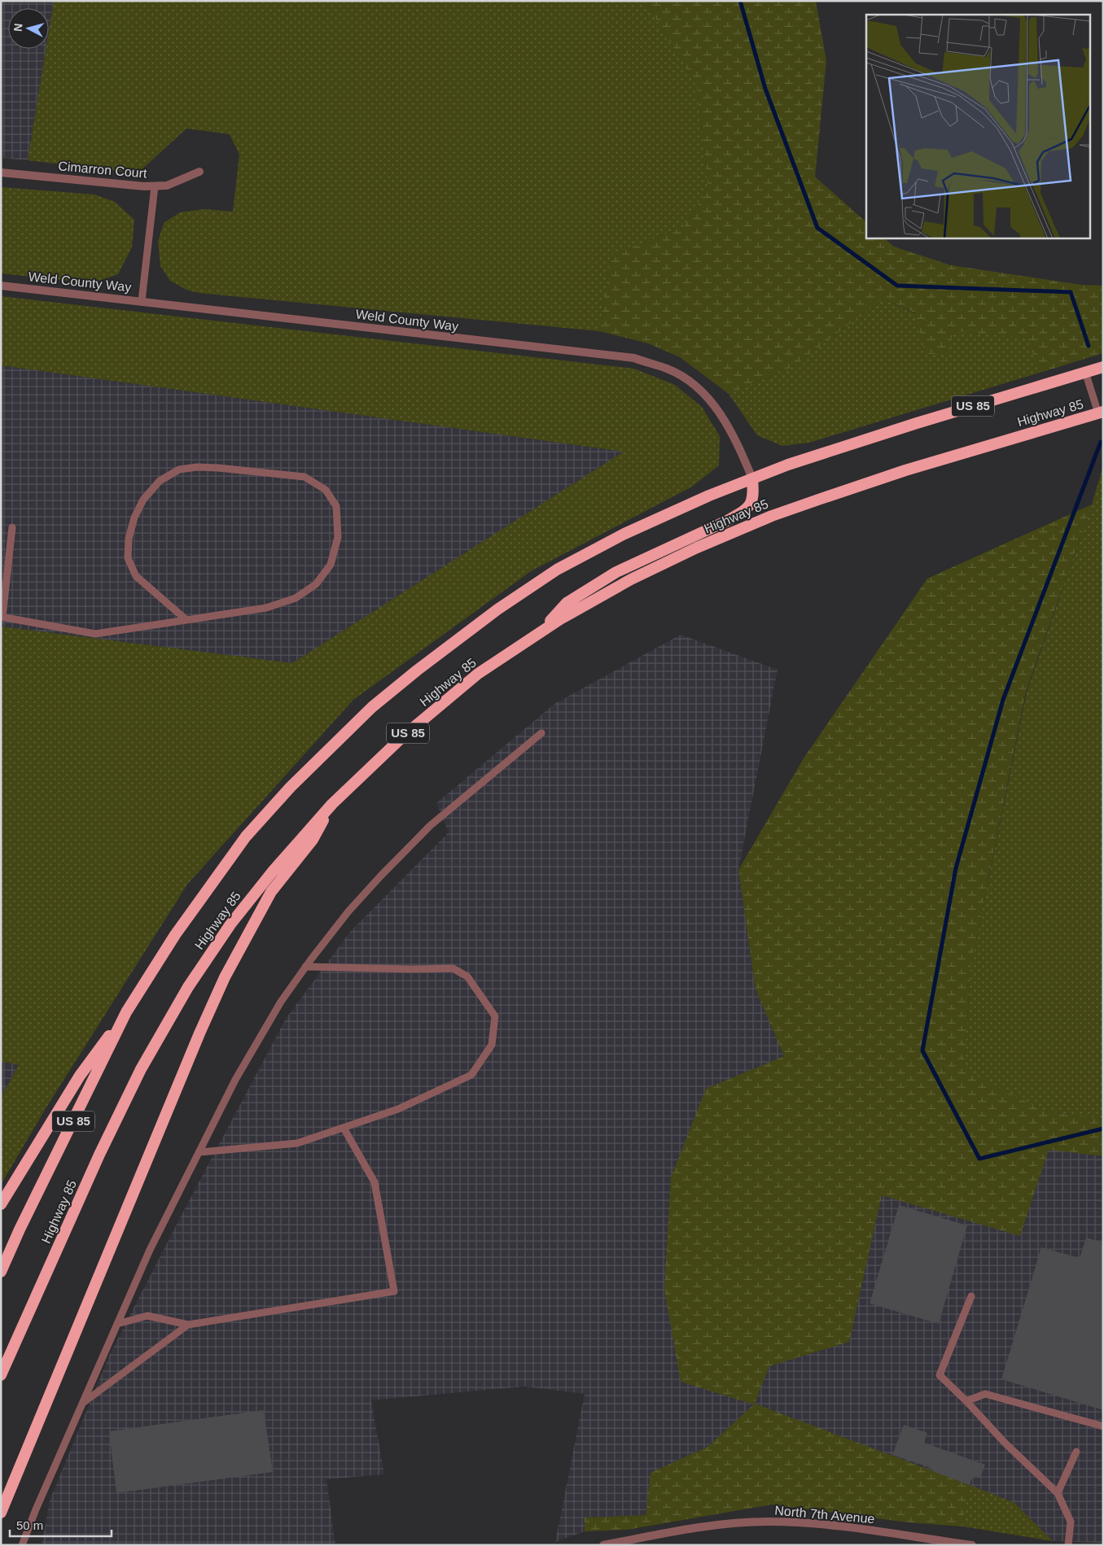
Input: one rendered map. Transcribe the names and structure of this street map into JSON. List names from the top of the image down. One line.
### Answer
{"streets":{"highway":["US 85","Highway 85"],"street":["Cimarron Court","Weld County Way","North 7th Avenue"]},"crossings":[["Weld County Way","Highway 85"]],"scale_bar":"50 m","north":"left"}
